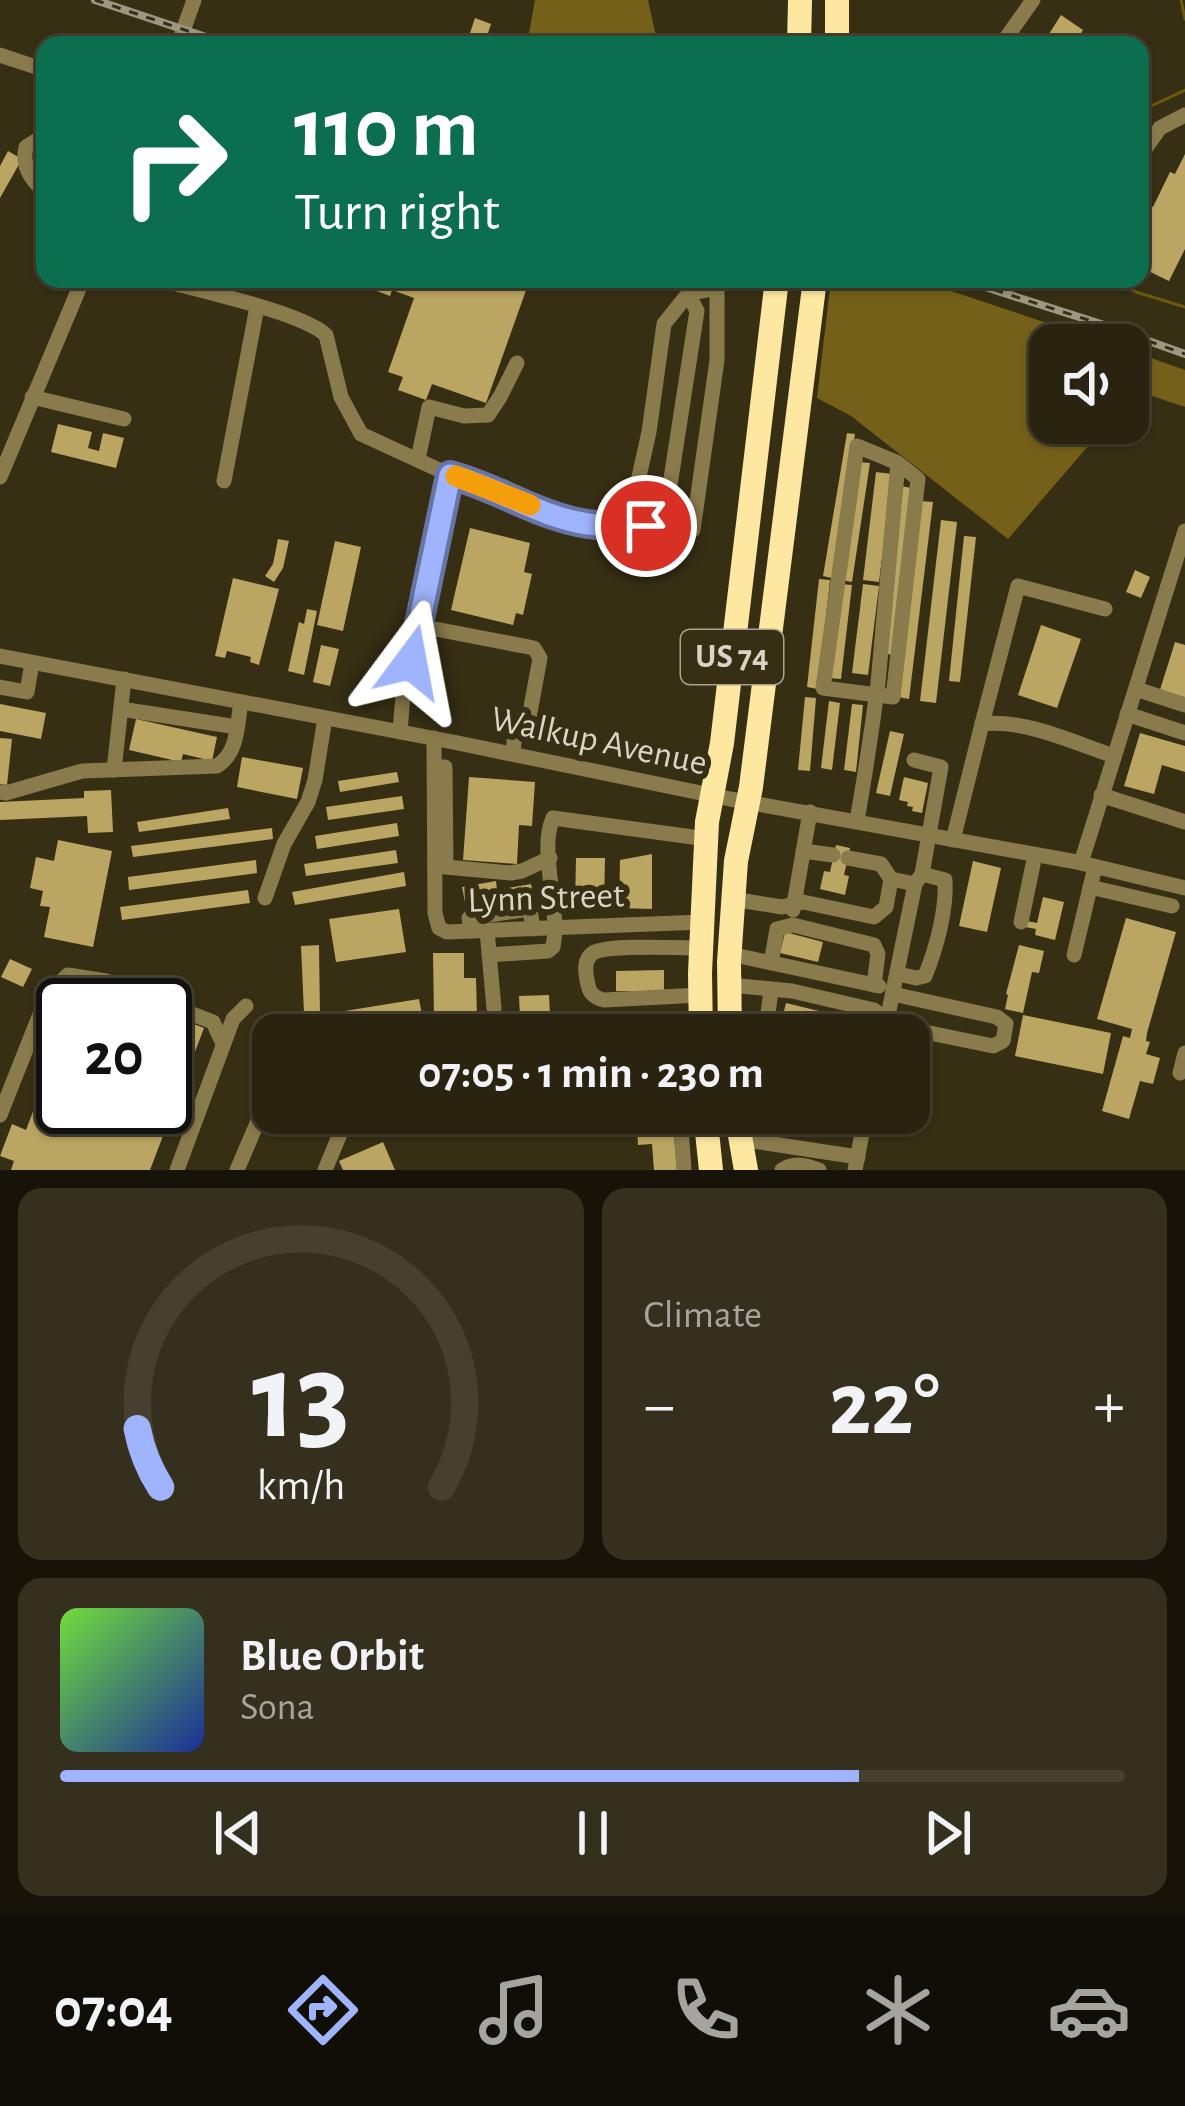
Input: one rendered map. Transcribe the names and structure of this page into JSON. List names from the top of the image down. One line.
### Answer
{"streets":{"highway":["US 74"],"street":["Walkup Avenue","Lynn Street"]},"crossings":[["US 74","Walkup Avenue"],["US 74","Lynn Street"],["Walkup Avenue","Lynn Street"]],"page":{"turn":["110 m","Turn right"],"limit":"20","trip":"07:05 · 1 min · 230 m","tile":"Climate","heat":["−","22°","+"],"song":["Blue Orbit","Sona"],"tabs":"07:04","gauge":["13","km/h"]}}
